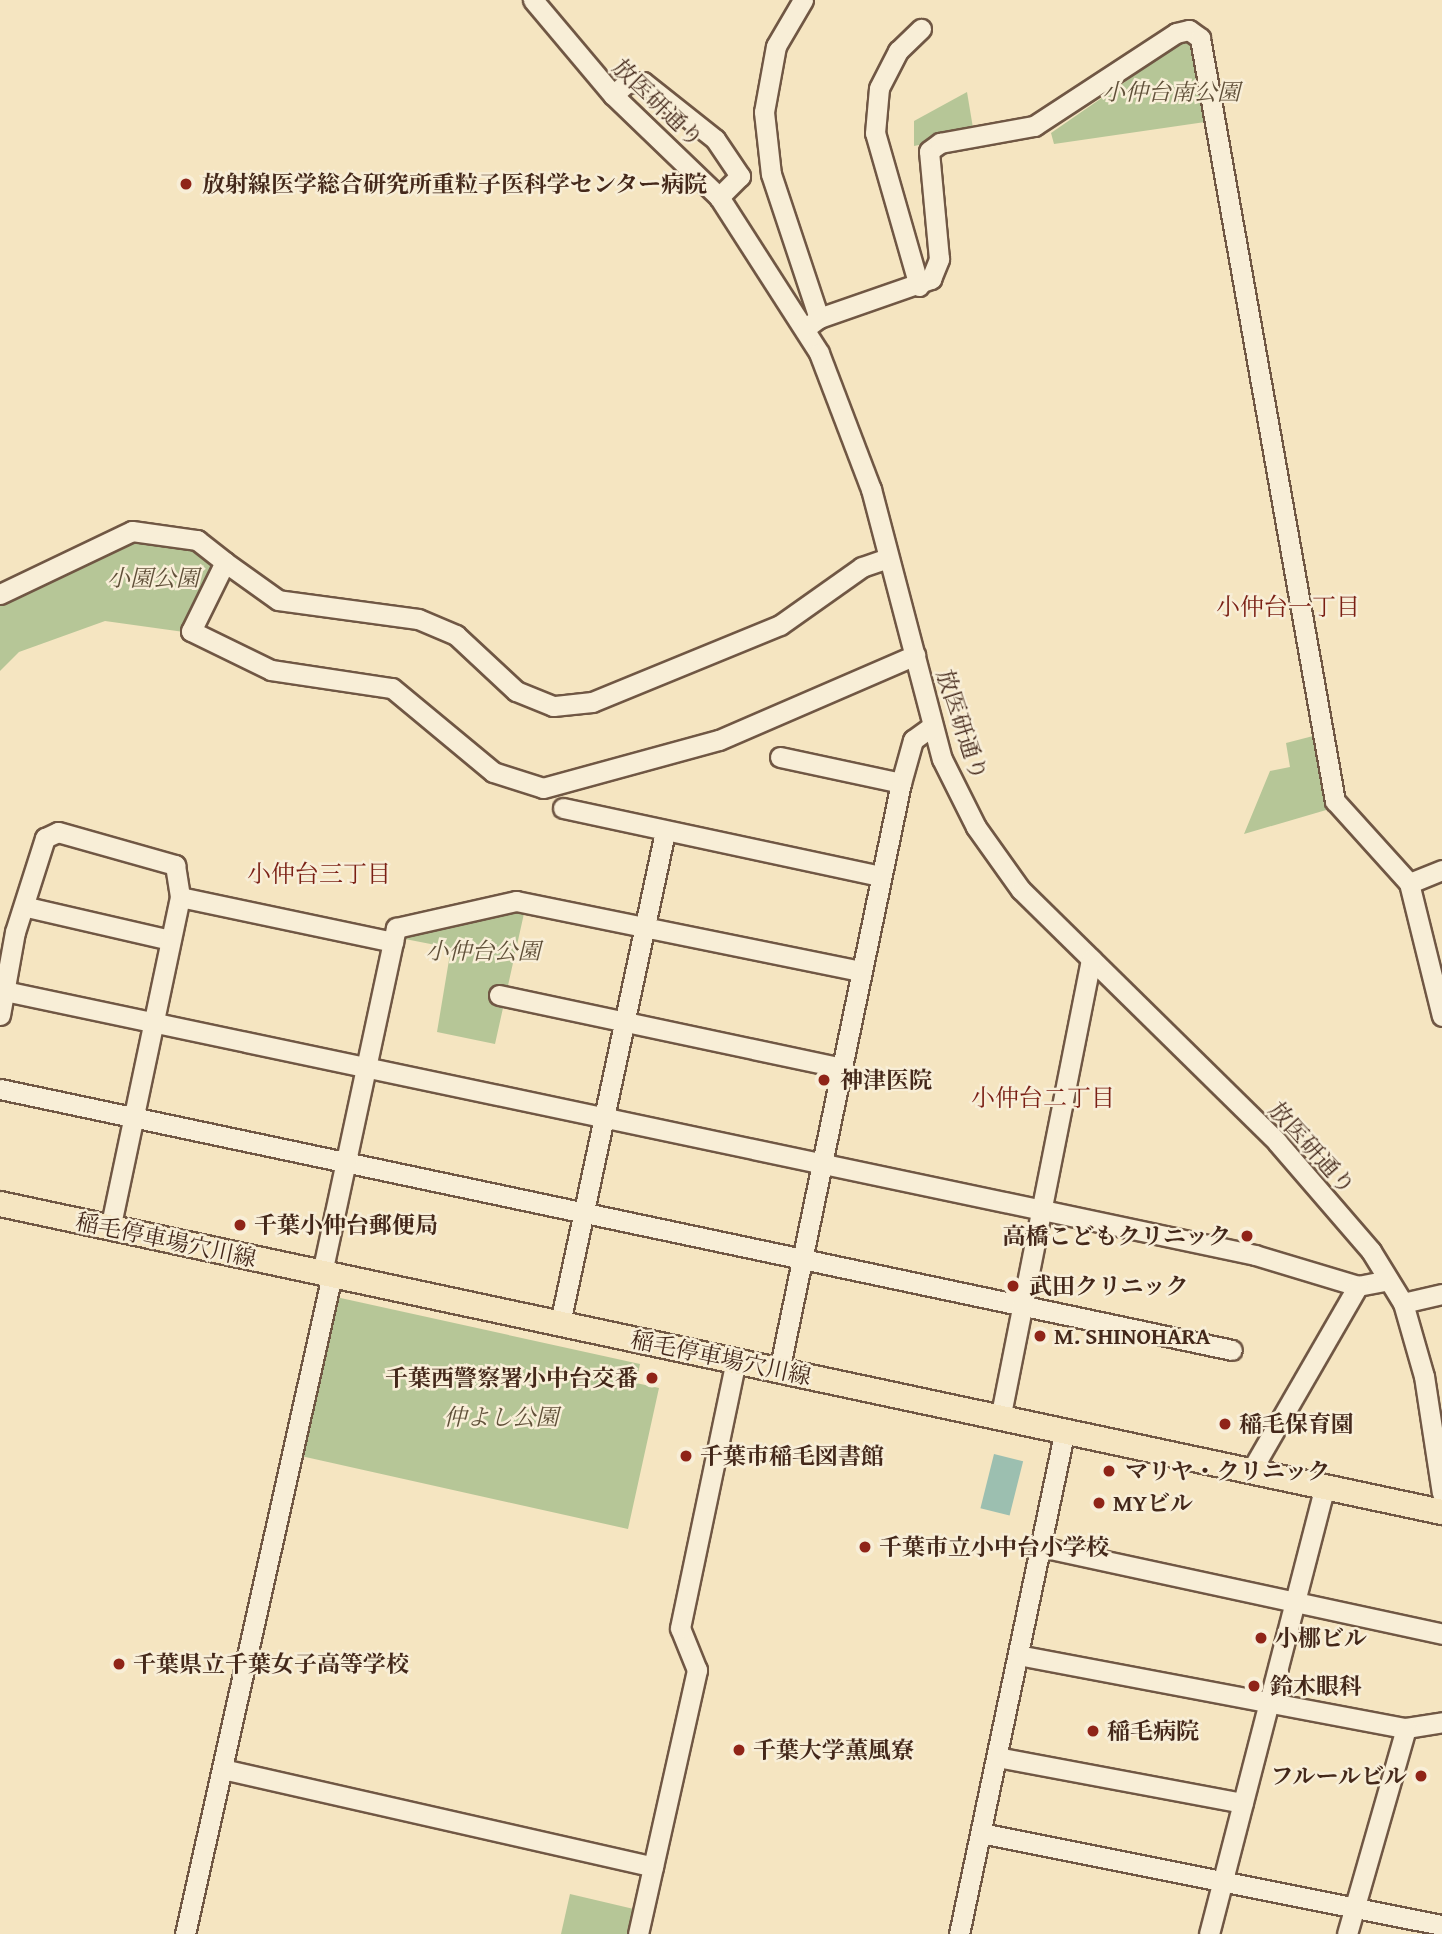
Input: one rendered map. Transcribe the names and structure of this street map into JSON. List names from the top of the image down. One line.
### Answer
{"streets":{"main road":["稲毛停車場穴川線"],"street":["放医研通り"]},"districts":["小仲台一丁目","小仲台三丁目","小仲台二丁目"],"parks":["小仲台南公園","小園公園","小仲台公園","仲よし公園"],"places":["放射線医学総合研究所重粒子医科学センター病院","神津医院","千葉小仲台郵便局","高橋こどもクリニック","武田クリニック","M. SHINOHARA","千葉西警察署小中台交番","稲毛保育園","千葉市稲毛図書館","マリヤ・クリニック","MYビル","千葉市立小中台小学校","小梛ビル","千葉県立千葉女子高等学校","鈴木眼科","稲毛病院","千葉大学薫風寮","フルールビル"]}
